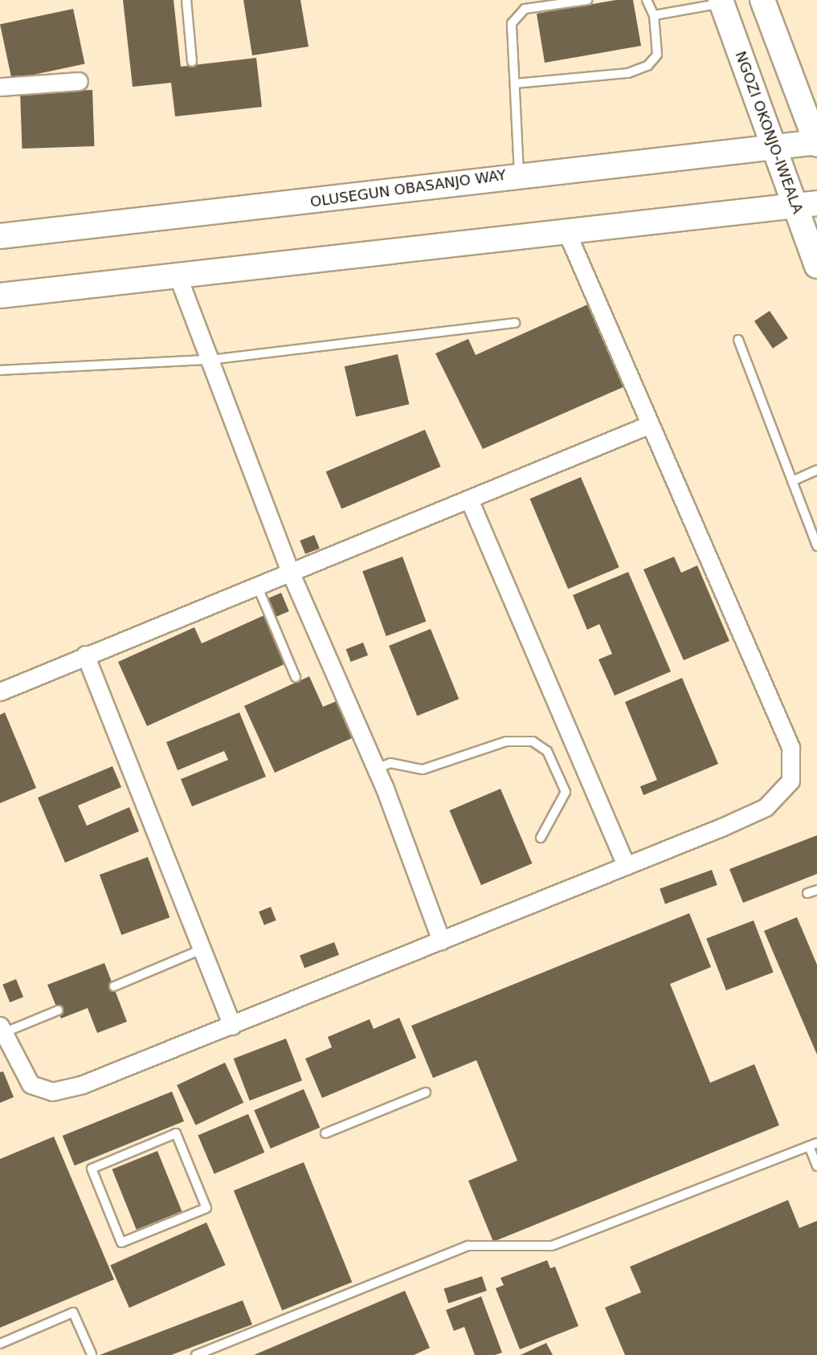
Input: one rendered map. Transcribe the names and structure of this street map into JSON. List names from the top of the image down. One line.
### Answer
{"streets":{"main road":["NGOZI OKONJO-IWEALA","OLUSEGUN OBASANJO WAY"]},"crossings":[["NGOZI OKONJO-IWEALA","OLUSEGUN OBASANJO WAY"]]}
